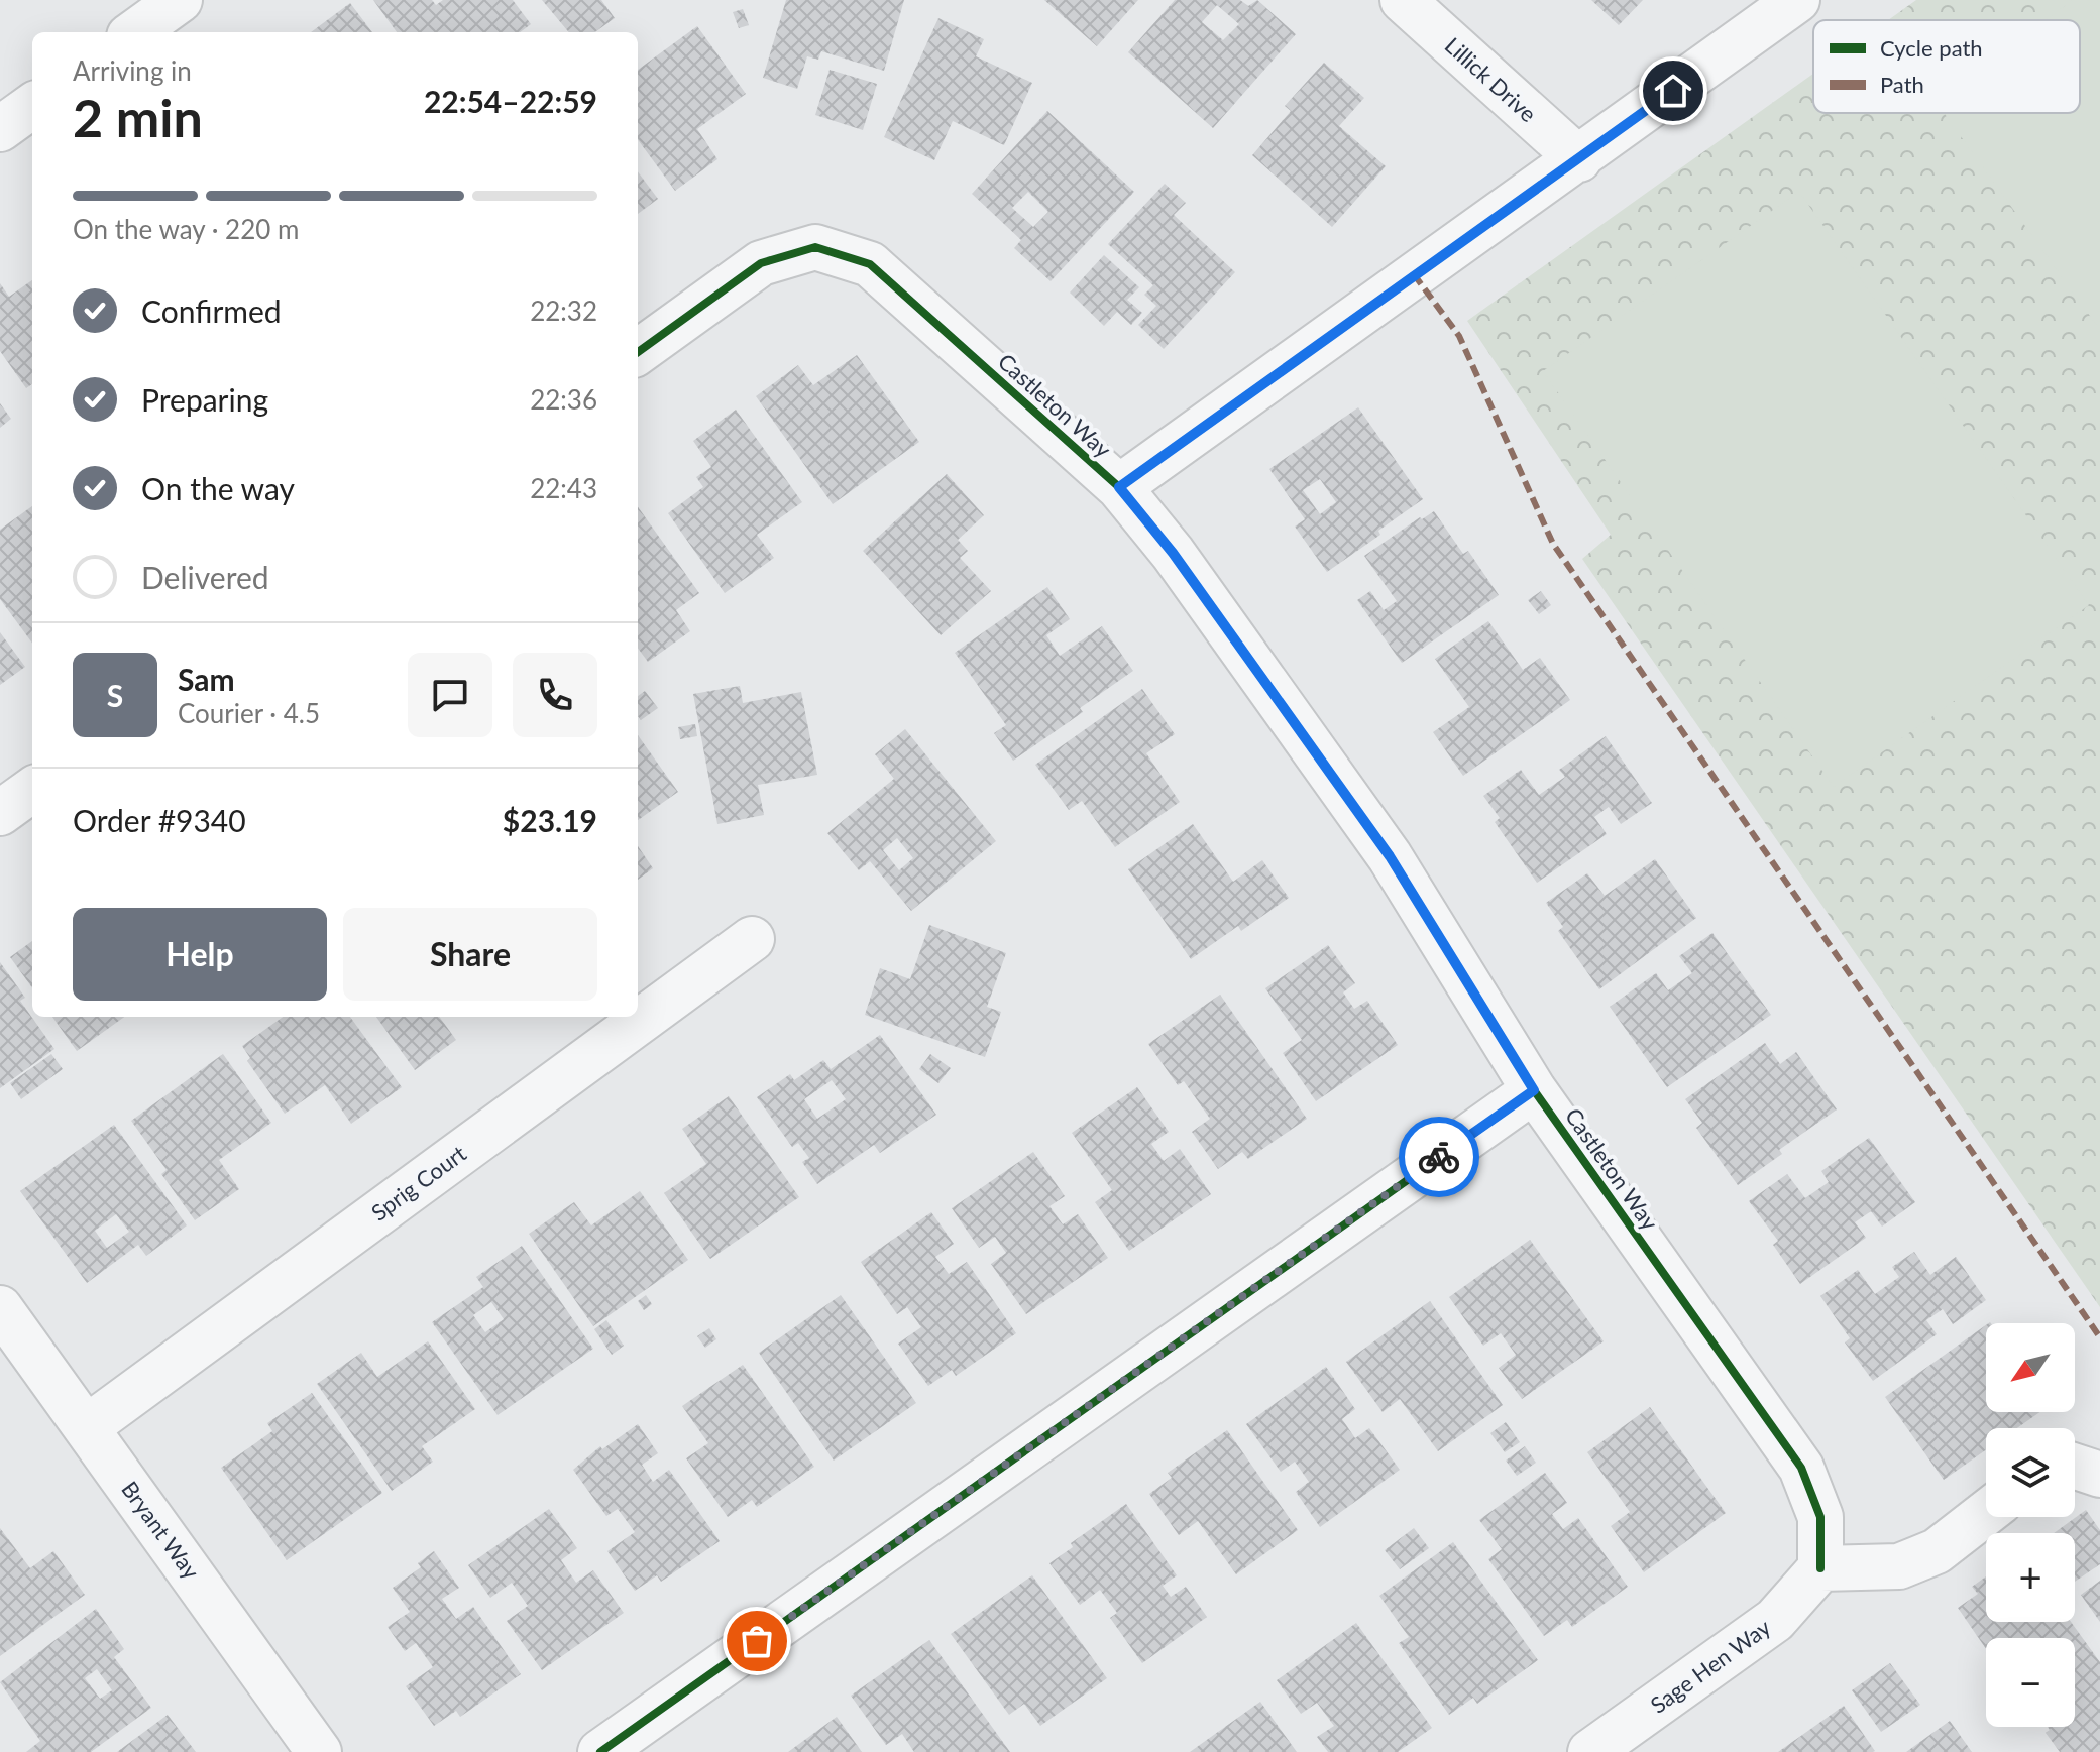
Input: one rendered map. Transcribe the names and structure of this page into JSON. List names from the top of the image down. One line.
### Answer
{"streets":{"street":["Lillick Drive","Castleton Way","Sprig Court","Bryant Way","Sage Hen Way"]},"crossings":[["Castleton Way","Sage Hen Way"],["Sprig Court","Bryant Way"]],"legend":["Cycle path","Path"],"north":"bottom left","page":{"heading":["2 min","Arriving in","22:54–22:59"],"panel":["Sam","Courier · 4.5","Order #9340","$23.19"],"bar":"On the way · 220 m","list":[["Confirmed","22:32"],["Preparing","22:36"],["On the way","22:43"],"Delivered"],"round":"S","buttons":["Help","Share"],"map_buttons":["+","−"]}}
